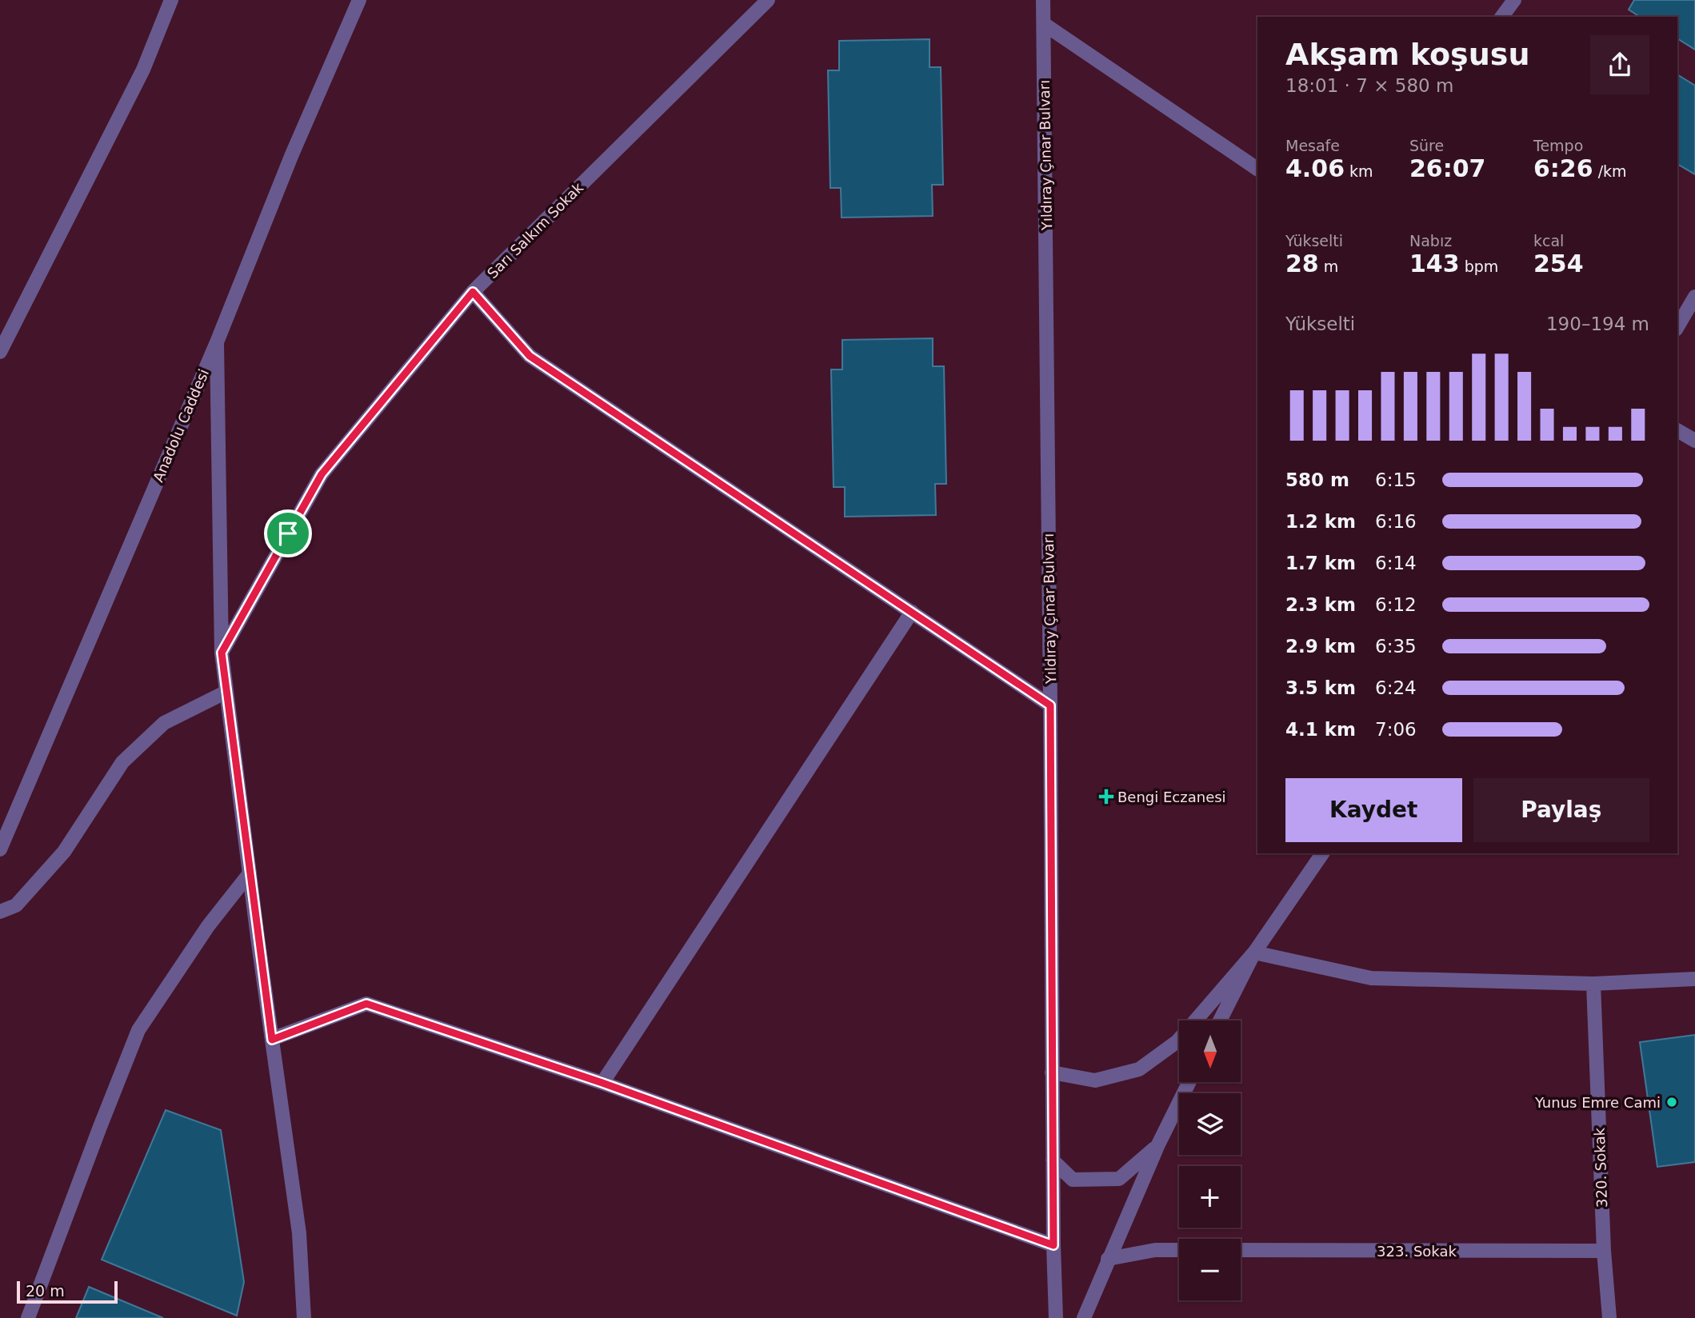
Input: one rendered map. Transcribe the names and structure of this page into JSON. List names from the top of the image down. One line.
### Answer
{"streets":{"street":["Yıldıray Çınar Bulvarı","Sarı Salkım Sokak","Anadolu Caddesi","320. Sokak","323. Sokak"]},"crossings":[["320. Sokak","323. Sokak"]],"places":{"health":["Bengi Eczanesi"],"other":["Yunus Emre Cami"]},"scale_bar":"20 m","north":"bottom","page":{"heading":["Akşam koşusu","18:01 · 7 × 580 m"],"stats":[["Mesafe","4.06 km"],["Süre","26:07"],["Tempo","6:26 /km"],["Yükselti","28 m"],["Nabız","143 bpm"],["kcal","254"]],"chart":["Yükselti","190–194 m"],"list":[{"name":"580 m","note":"6:15"},{"name":"1.2 km","note":"6:16"},{"name":"1.7 km","note":"6:14"},{"name":"2.3 km","note":"6:12"},{"name":"2.9 km","note":"6:35"},{"name":"3.5 km","note":"6:24"},{"name":"4.1 km","note":"7:06"}],"buttons":["Kaydet","Paylaş"],"map_buttons":["+","−"],"scale":"20 m"}}
